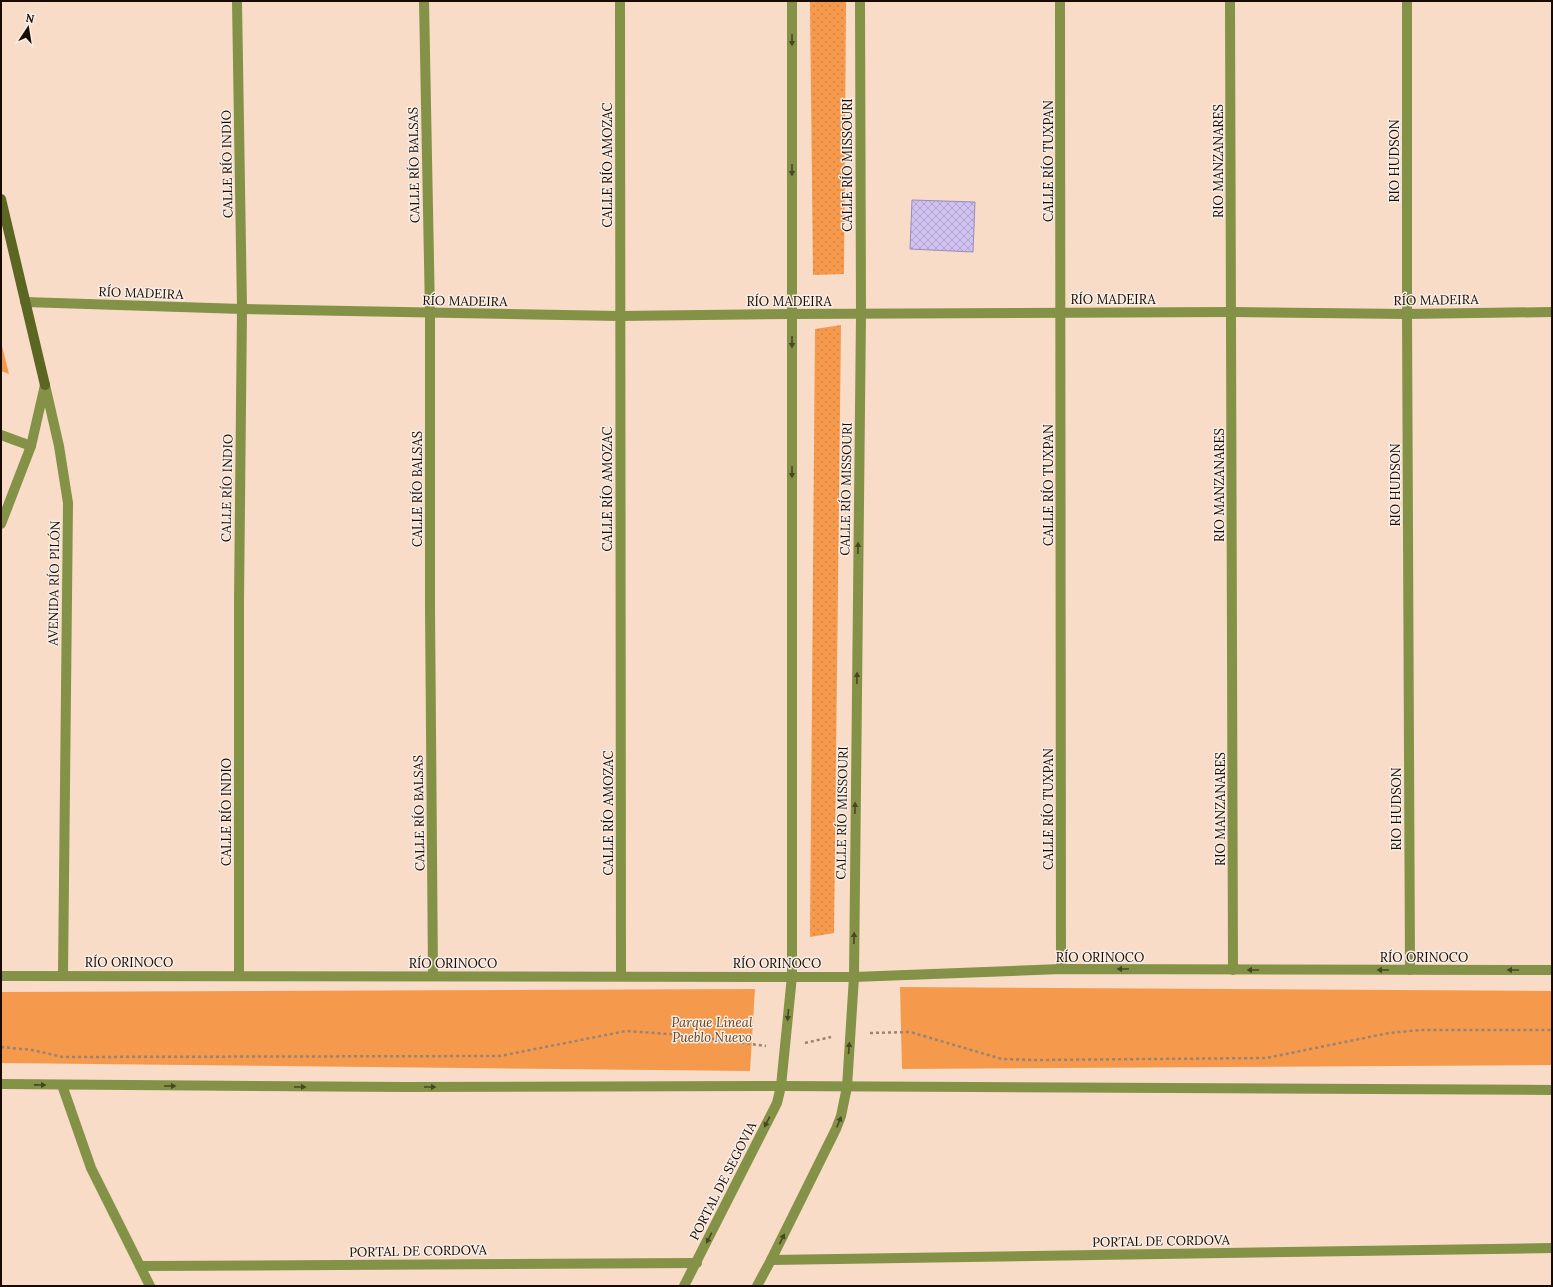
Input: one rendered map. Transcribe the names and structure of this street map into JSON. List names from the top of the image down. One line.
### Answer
{"streets":{"main road":["AVENIDA RÍO PILÓN"],"street":["CALLE RÍO TUXPAN","RIO MANZANARES","RIO HUDSON","CALLE RÍO INDIO","CALLE RÍO BALSAS","CALLE RÍO AMOZAC","CALLE RÍO MISSOURI","RÍO MADEIRA","RÍO ORINOCO","PORTAL DE SEGOVIA","PORTAL DE CORDOVA"]},"crossings":[["CALLE RÍO TUXPAN","RÍO MADEIRA"],["CALLE RÍO TUXPAN","RÍO ORINOCO"],["RIO MANZANARES","RÍO MADEIRA"],["RIO MANZANARES","RÍO ORINOCO"],["RIO HUDSON","RÍO MADEIRA"],["RIO HUDSON","RÍO ORINOCO"],["CALLE RÍO INDIO","RÍO MADEIRA"],["CALLE RÍO INDIO","RÍO ORINOCO"],["CALLE RÍO BALSAS","RÍO MADEIRA"],["CALLE RÍO BALSAS","RÍO ORINOCO"],["CALLE RÍO AMOZAC","RÍO MADEIRA"],["CALLE RÍO AMOZAC","RÍO ORINOCO"],["CALLE RÍO MISSOURI","RÍO MADEIRA"],["CALLE RÍO MISSOURI","RÍO ORINOCO"],["RÍO MADEIRA","AVENIDA RÍO PILÓN"],["AVENIDA RÍO PILÓN","RÍO ORINOCO"],["RÍO ORINOCO","PORTAL DE SEGOVIA"],["PORTAL DE SEGOVIA","PORTAL DE CORDOVA"]],"parks":["Parque Lineal Pueblo Nuevo"],"north":"top"}
